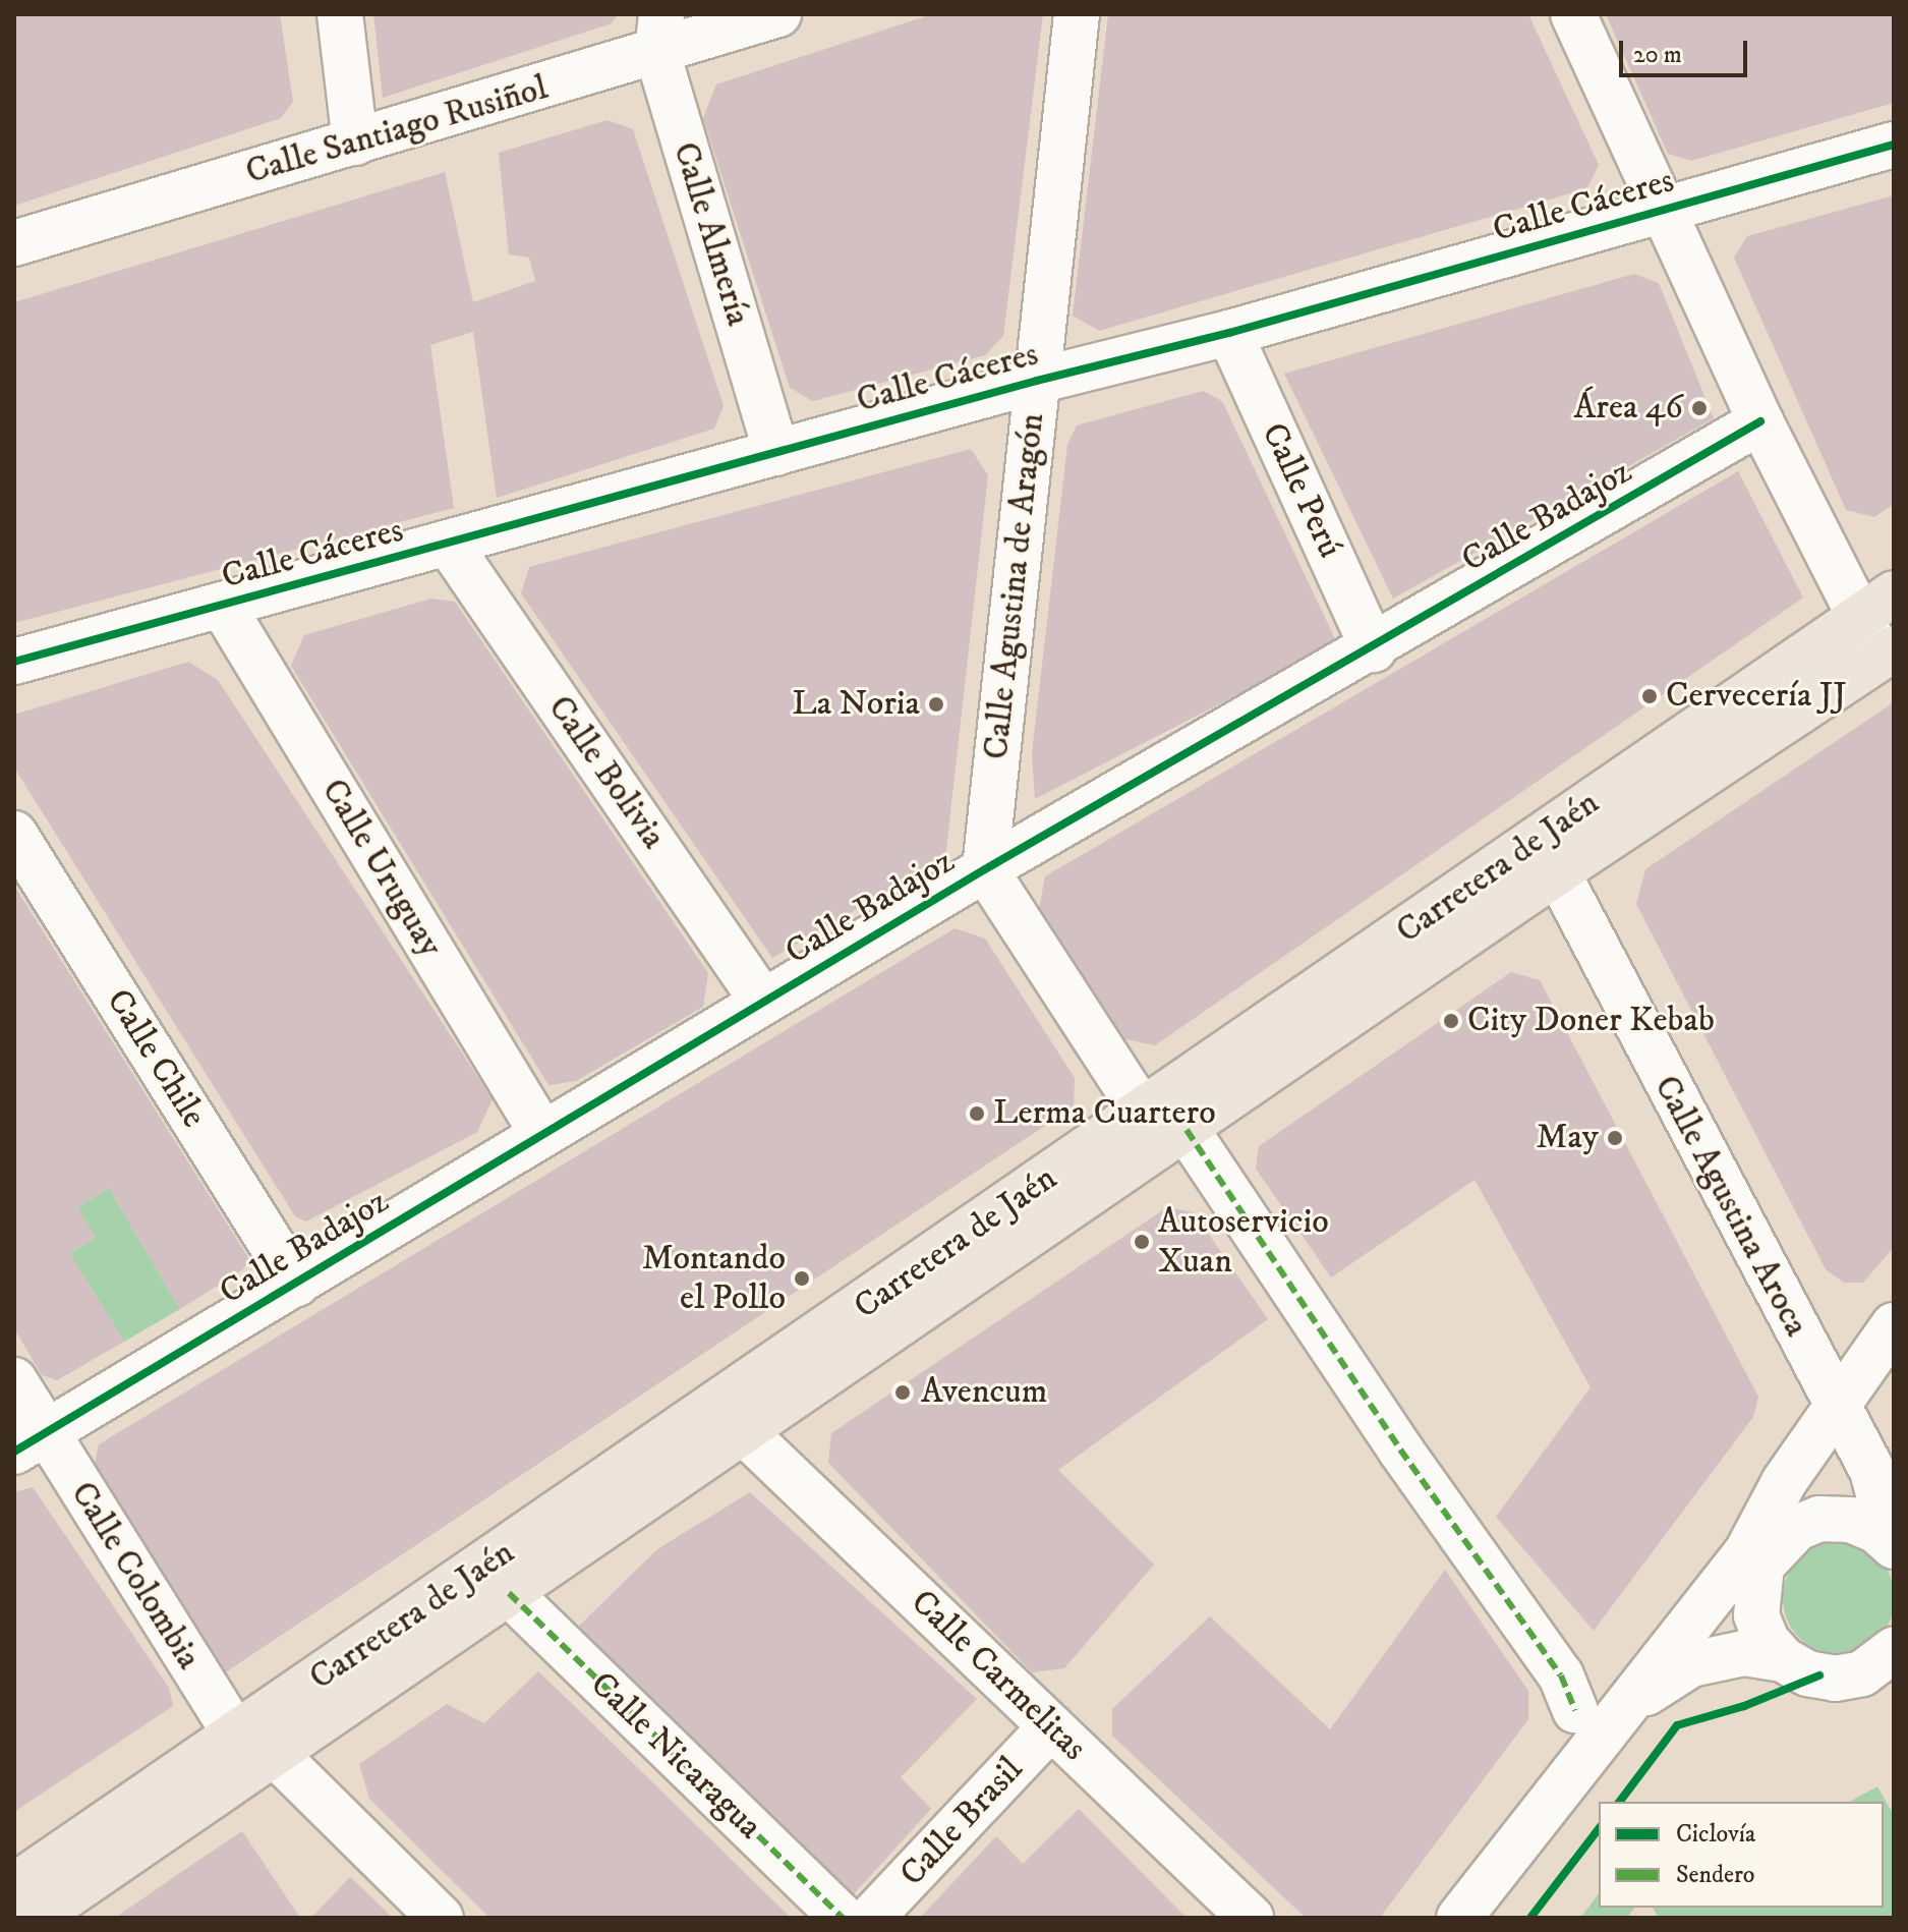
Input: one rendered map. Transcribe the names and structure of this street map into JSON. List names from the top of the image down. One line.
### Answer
{"streets":{"main road":["Carretera de Jaén"],"street":["Calle Santiago Rusiñol","Calle Cáceres","Calle Almería","Calle Perú","Calle Badajoz","Calle Agustina de Aragón","Calle Bolivia","Calle Uruguay","Calle Chile","Calle Agustina Aroca","Calle Colombia","Calle Carmelitas","Calle Nicaragua","Calle Brasil"]},"crossings":[["Calle Santiago Rusiñol","Calle Almería"],["Calle Cáceres","Calle Almería"],["Calle Cáceres","Calle Perú"],["Calle Cáceres","Calle Agustina de Aragón"],["Calle Cáceres","Calle Bolivia"],["Calle Cáceres","Calle Uruguay"],["Calle Perú","Calle Badajoz"],["Calle Badajoz","Calle Agustina de Aragón"],["Calle Badajoz","Calle Bolivia"],["Calle Badajoz","Calle Uruguay"],["Calle Badajoz","Calle Chile"],["Calle Badajoz","Calle Colombia"],["Carretera de Jaén","Calle Agustina Aroca"],["Carretera de Jaén","Calle Colombia"],["Carretera de Jaén","Calle Carmelitas"],["Carretera de Jaén","Calle Nicaragua"],["Calle Carmelitas","Calle Brasil"]],"places":["Área 46","Cervecería JJ","La Noria","City Doner Kebab","Lerma Cuartero","May","Autoservicio Xuan","Montando el Pollo","Avencum"],"legend":["Ciclovía","Sendero"],"scale_bar":"20 m"}
